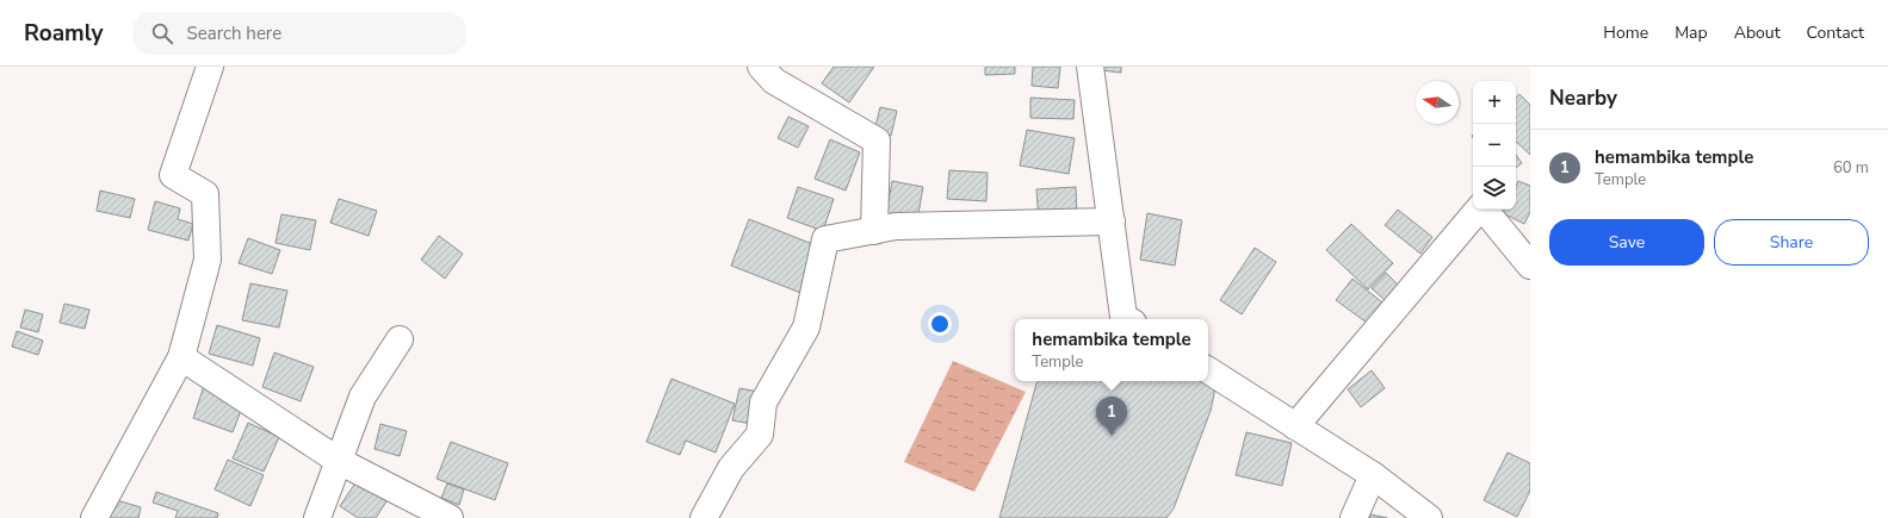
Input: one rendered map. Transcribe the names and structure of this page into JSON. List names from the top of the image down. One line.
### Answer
{"north":"left","page":{"header":"Roamly","search":"Search here","nav":["Home","Map","About","Contact"],"heading":"Nearby","map_buttons":["+","−"],"list":[{"mark":"1","name":"hemambika temple","note":"Temple","value":"60 m"}],"buttons":["Save","Share"],"popup":["hemambika temple","Temple"],"pins":"1"}}
